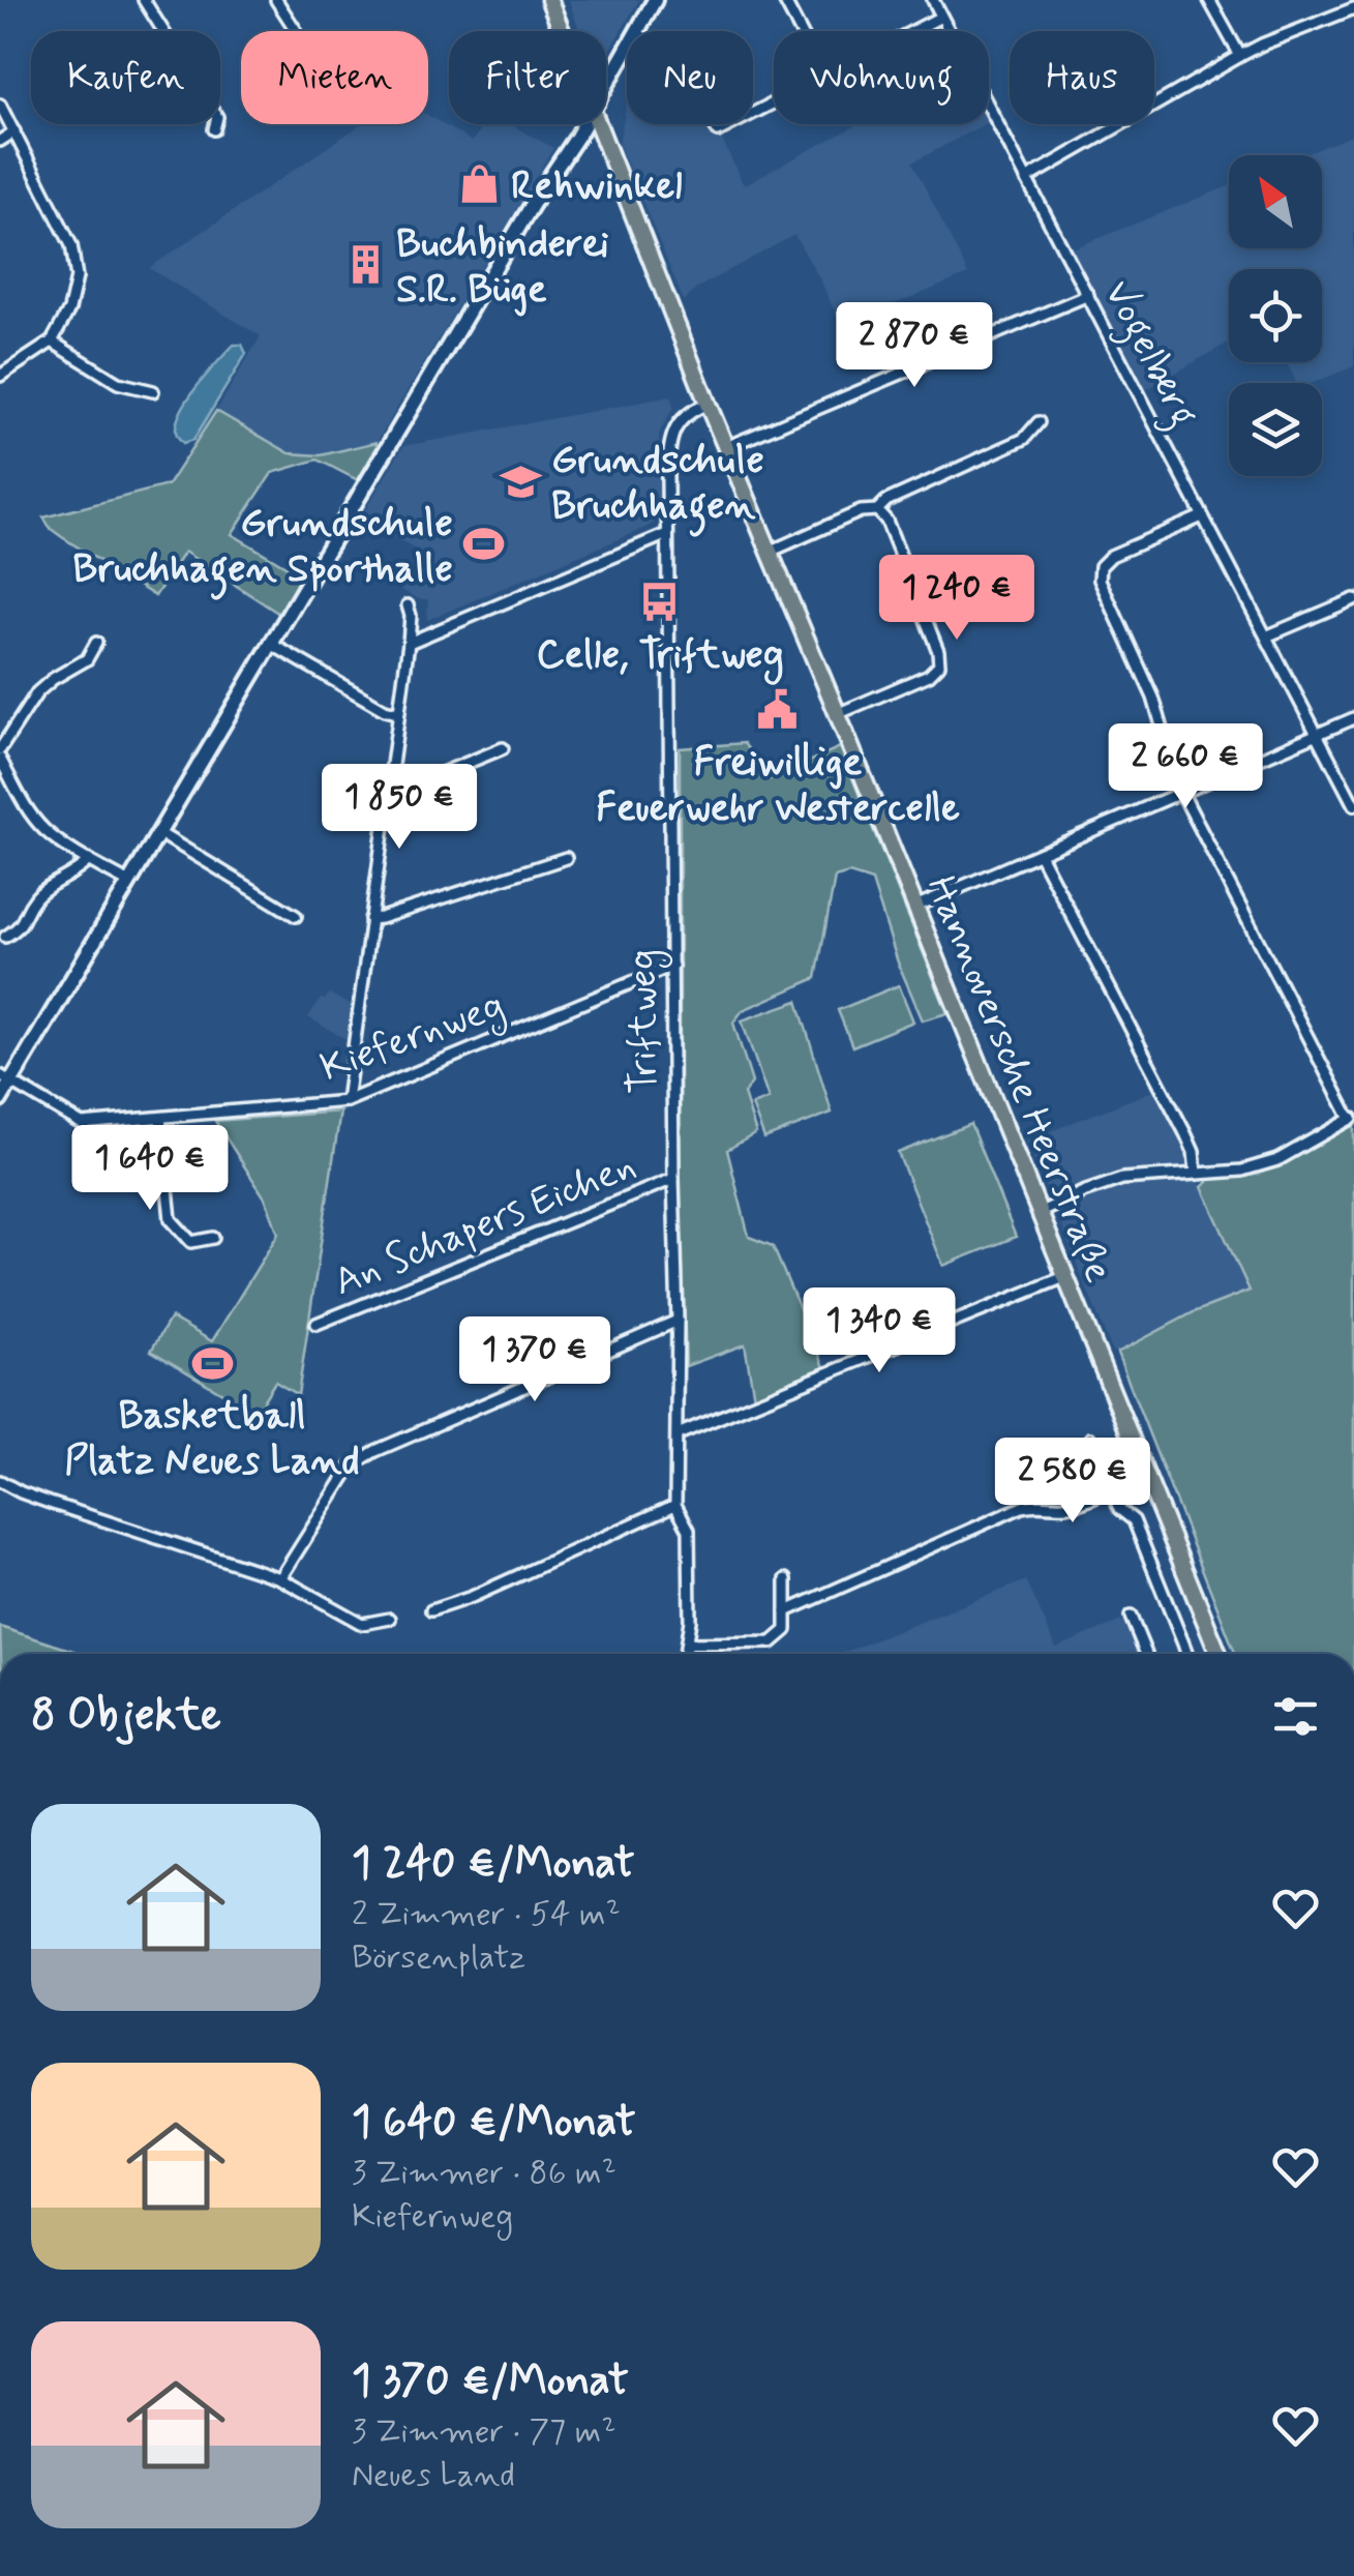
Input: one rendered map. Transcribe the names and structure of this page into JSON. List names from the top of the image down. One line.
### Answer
{"streets":{"main road":["Hannoversche Heerstraße"],"street":["Vogelberg","Triftweg","Kiefernweg","An Schapers Eichen"]},"crossings":[["Triftweg","Kiefernweg"],["Triftweg","Hannoversche Heerstraße"],["Triftweg","An Schapers Eichen"]],"places":{"shop":["Rehwinkel"],"building":["Buchbinderei S.R. Büge"],"school or university":["Grundschule Bruchhagen"],"sports":["Grundschule Bruchhagen Sporthalle","Basketball Platz Neues Land"],"bus stop":["Celle, Triftweg"],"public building":["Freiwillige Feuerwehr Westercelle"]},"north":"top left","page":{"chip":["Kaufen","Mieten","Filter","Neu","Wohnung","Haus"],"price":["2 870 €","1 240 €","2 660 €","1 850 €","1 640 €","1 340 €","1 370 €","2 580 €"],"heading":"8 Objekte","list":[{"name":"1 240 €/Monat","note":"2 Zimmer · 54 m² · Börsenplatz"},{"name":"1 640 €/Monat","note":"3 Zimmer · 86 m² · Kiefernweg"},{"name":"1 370 €/Monat","note":"3 Zimmer · 77 m² · Neues Land"}]}}
